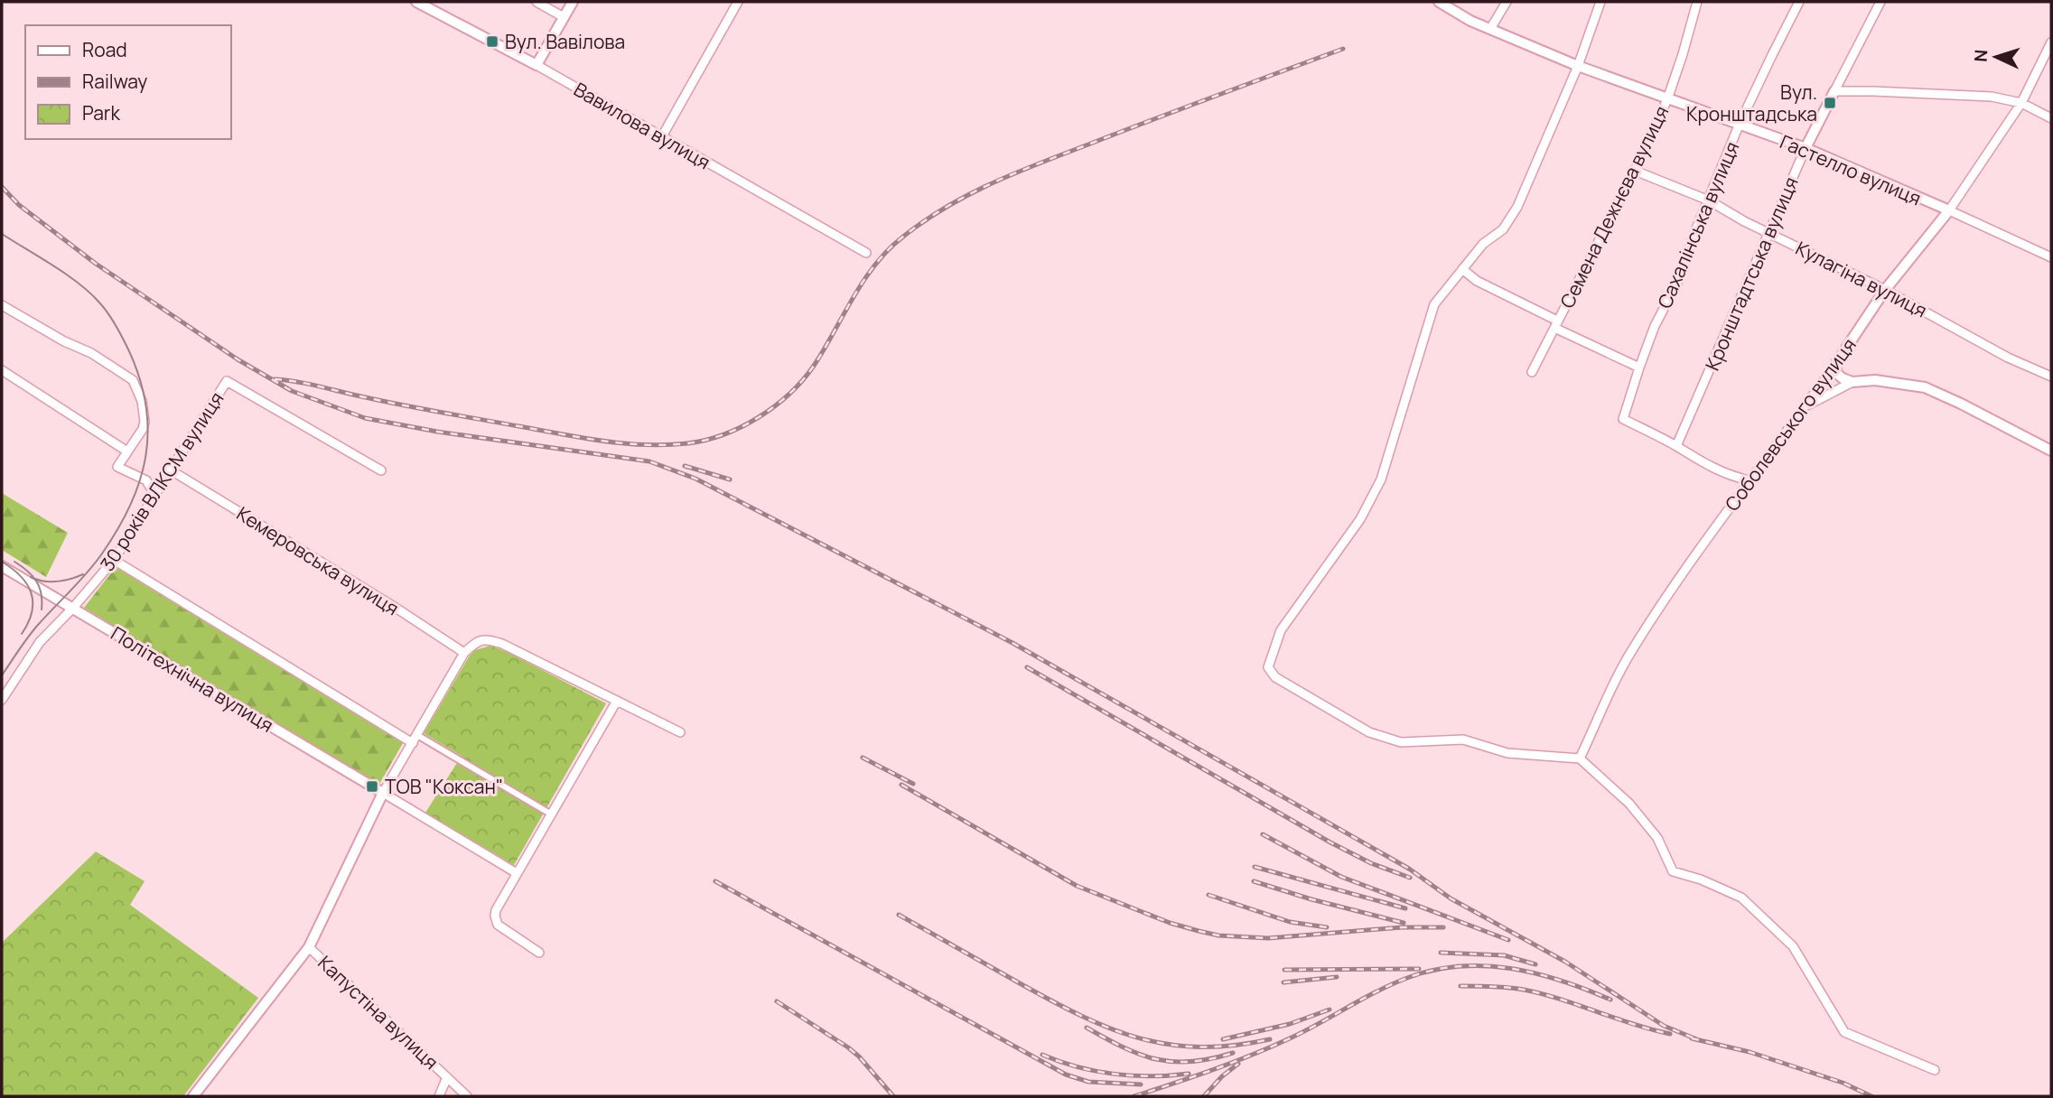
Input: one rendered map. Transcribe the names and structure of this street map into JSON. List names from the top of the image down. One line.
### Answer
{"streets":{"street":["Вавилова вулиця","Гастелло вулиця","Семена Дежнєва вулиця","Сахалінська вулиця","Кронштадтська вулиця","Кулагіна вулиця","Соболевського вулиця","30 років ВЛКСМ вулиця","Кемеровська вулиця","Політехнічна вулиця","Капустіна вулиця"]},"crossings":[["Гастелло вулиця","Семена Дежнєва вулиця"],["Гастелло вулиця","Сахалінська вулиця"],["Гастелло вулиця","Кронштадтська вулиця"],["Гастелло вулиця","Соболевського вулиця"],["Семена Дежнєва вулиця","Кулагіна вулиця"],["Сахалінська вулиця","Кронштадтська вулиця"],["Сахалінська вулиця","Кулагіна вулиця"],["Кронштадтська вулиця","Кулагіна вулиця"],["Кулагіна вулиця","Соболевського вулиця"],["30 років ВЛКСМ вулиця","Кемеровська вулиця"],["30 років ВЛКСМ вулиця","Політехнічна вулиця"]],"places":{"transit":["Вул. Вавілова","Вул. Кронштадська","ТОВ \"Коксан\""]},"legend":["Road","Railway","Park"],"north":"left"}
